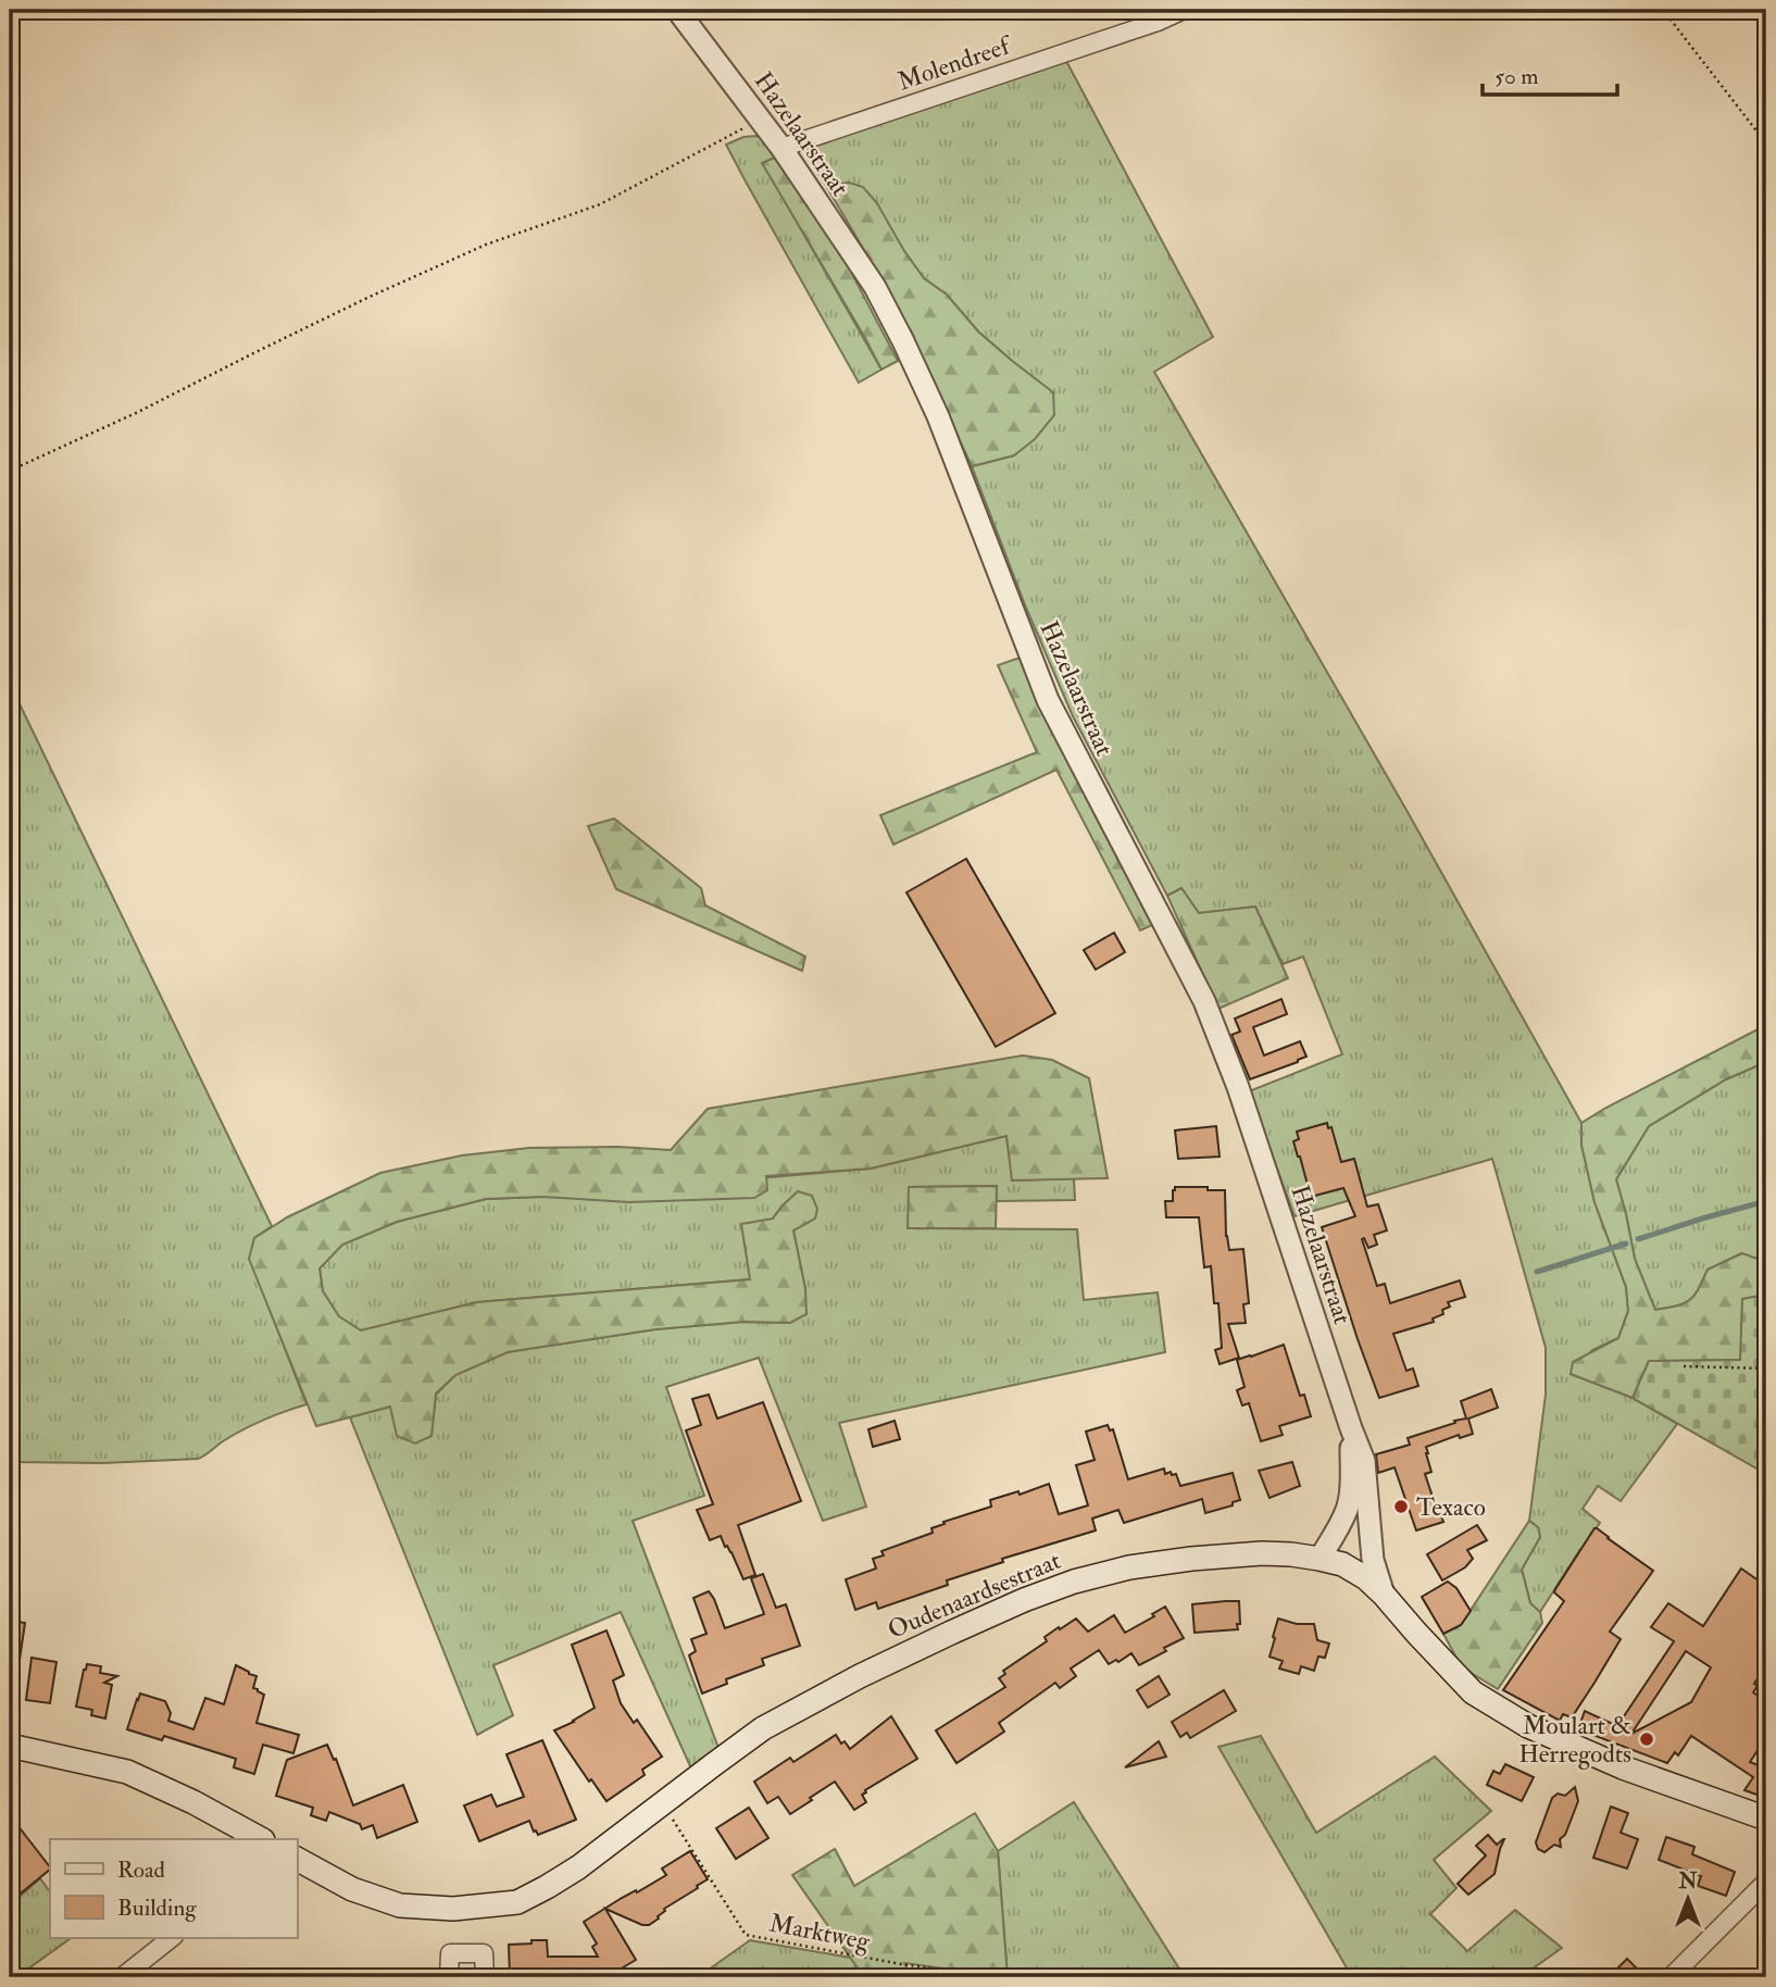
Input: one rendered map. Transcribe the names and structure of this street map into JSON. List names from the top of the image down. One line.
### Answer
{"streets":{"main road":["Oudenaardsestraat"],"street":["Molendreef","Hazelaarstraat"],"path":["Marktweg"]},"crossings":[["Molendreef","Hazelaarstraat"],["Hazelaarstraat","Oudenaardsestraat"],["Oudenaardsestraat","Marktweg"]],"places":["Texaco","Moulart & Herregodts"],"legend":["Road","Building"],"scale_bar":"50 m","north":"top"}
